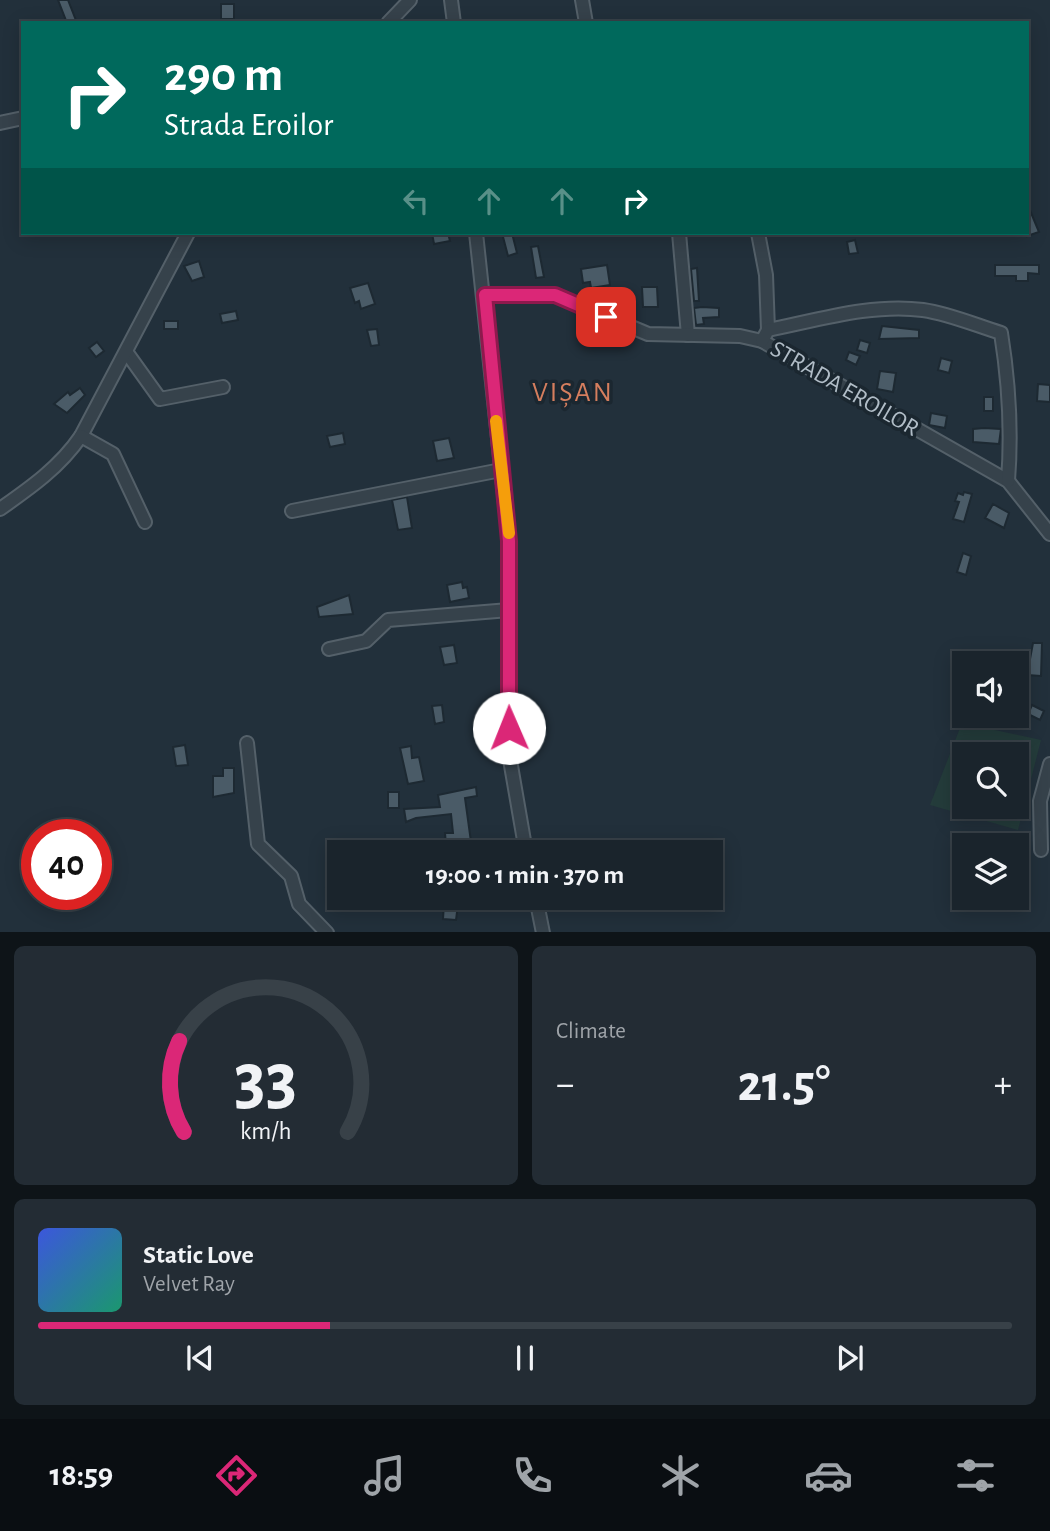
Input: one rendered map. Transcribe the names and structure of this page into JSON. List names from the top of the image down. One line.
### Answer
{"streets":{"street":["STRADA EROILOR"]},"districts":["VIȘAN"],"page":{"turn":["290 m","Strada Eroilor"],"limit":"40","trip":"19:00 · 1 min · 370 m","tile":"Climate","heat":["−","21.5°","+"],"song":["Static Love","Velvet Ray"],"tabs":"18:59","gauge":["33","km/h"]}}
